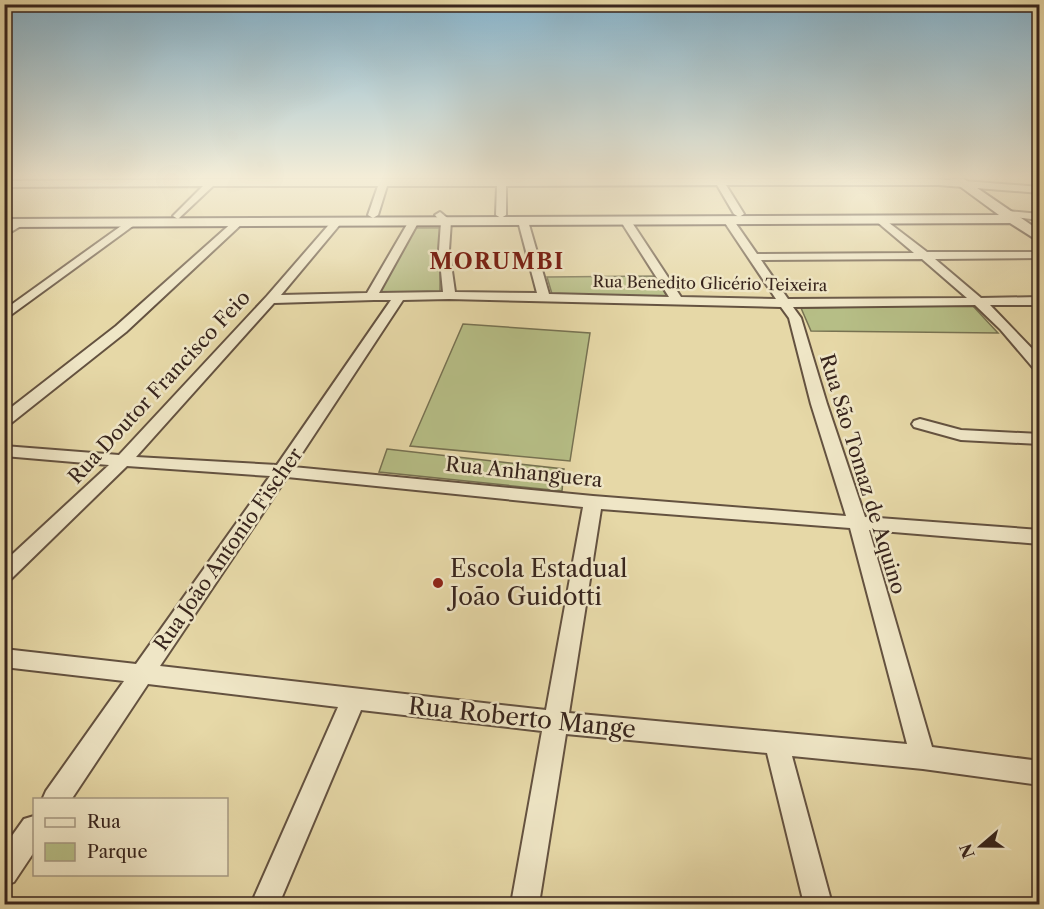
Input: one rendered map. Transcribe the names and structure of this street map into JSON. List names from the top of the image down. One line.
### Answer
{"streets":{"street":["Rua Benedito Glicério Teixeira","Rua Doutor Francisco Feio","Rua Anhanguera","Rua São Tomaz de Aquino","Rua João Antonio Fischer","Rua Roberto Mange"]},"crossings":[["Rua Benedito Glicério Teixeira","Rua Doutor Francisco Feio"],["Rua Benedito Glicério Teixeira","Rua São Tomaz de Aquino"],["Rua Benedito Glicério Teixeira","Rua João Antonio Fischer"],["Rua Doutor Francisco Feio","Rua Anhanguera"],["Rua Anhanguera","Rua São Tomaz de Aquino"],["Rua Anhanguera","Rua João Antonio Fischer"],["Rua São Tomaz de Aquino","Rua Roberto Mange"],["Rua João Antonio Fischer","Rua Roberto Mange"]],"districts":["MORUMBI"],"places":["Escola Estadual João Guidotti"],"legend":["Rua","Parque"],"north":"left"}
